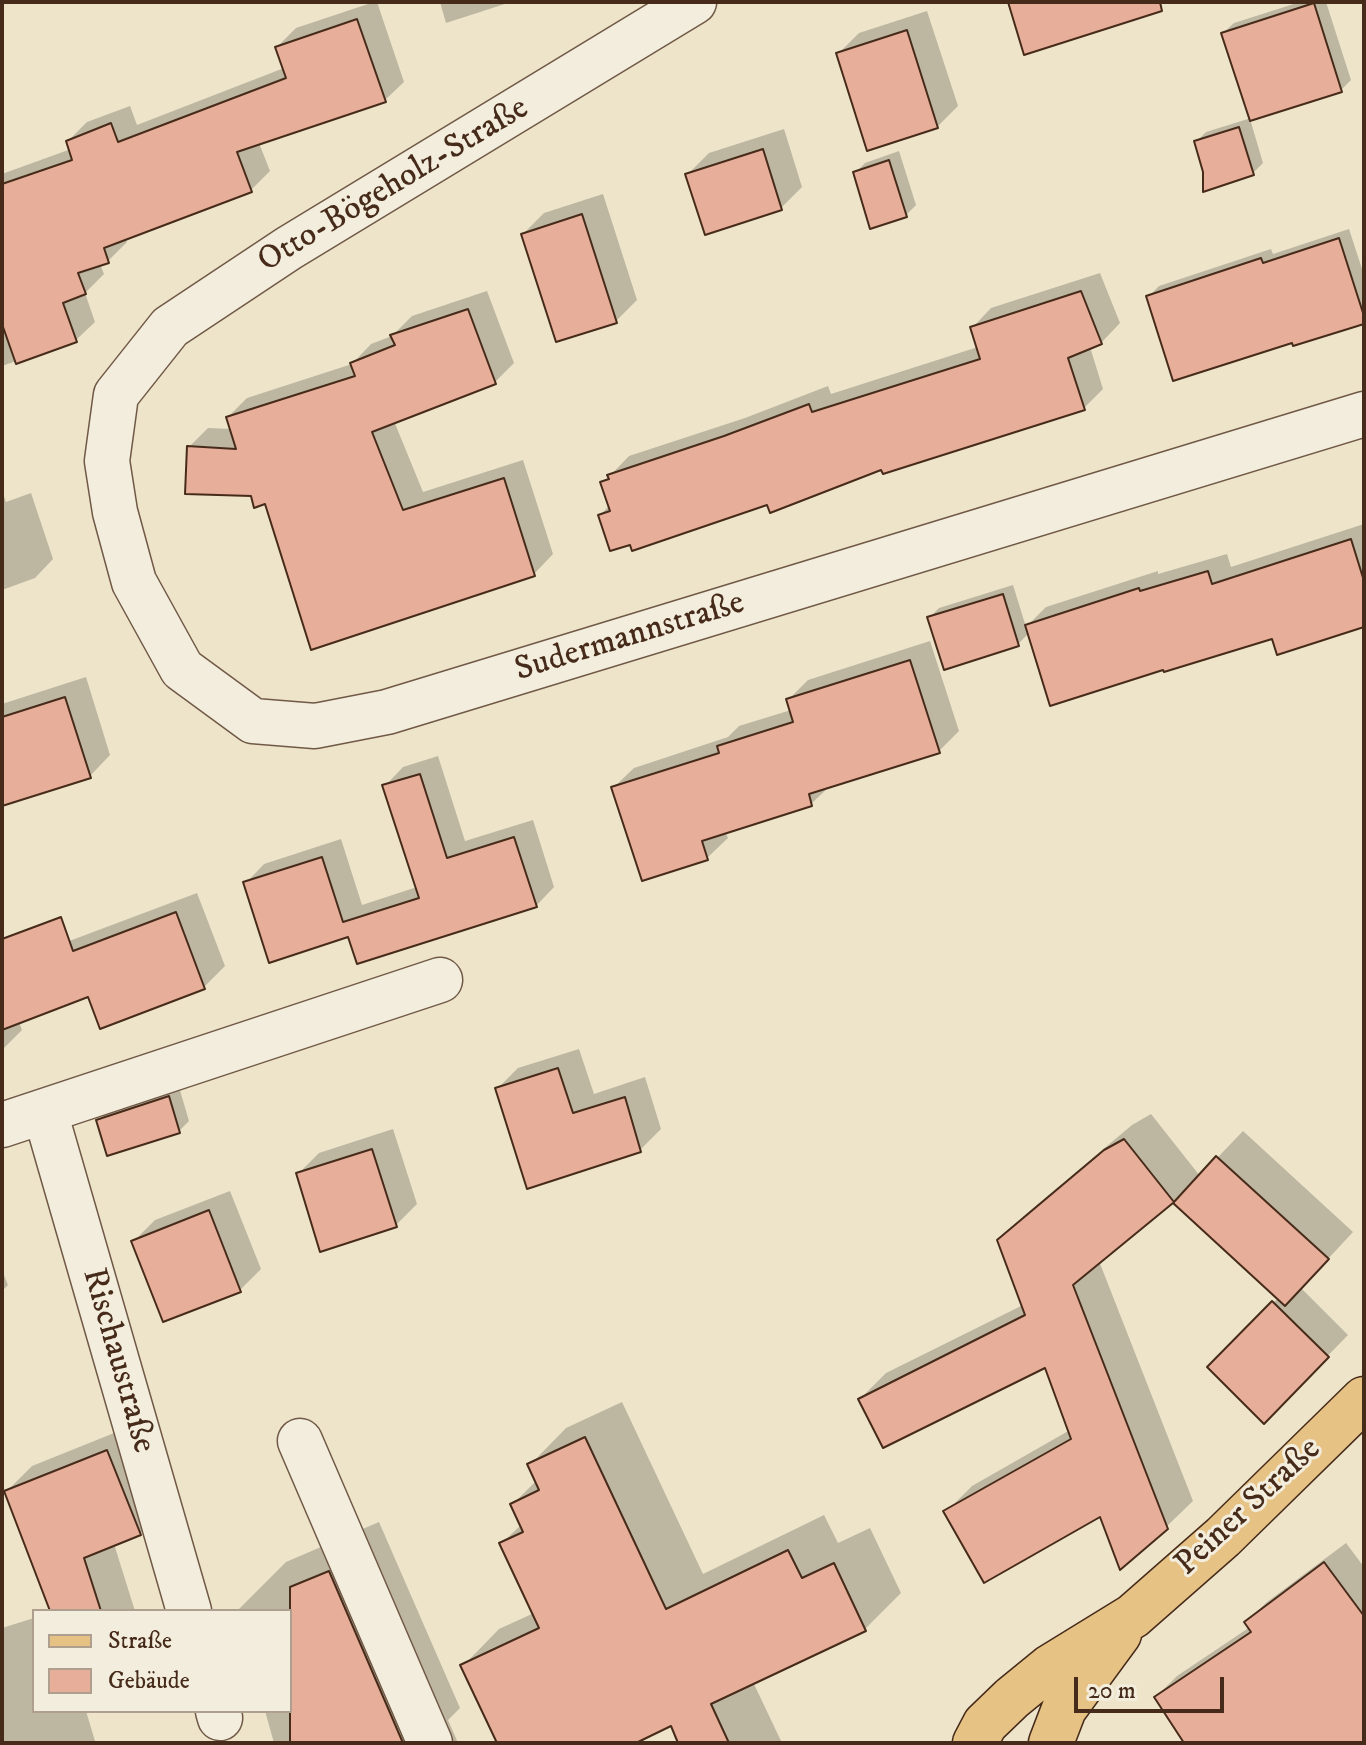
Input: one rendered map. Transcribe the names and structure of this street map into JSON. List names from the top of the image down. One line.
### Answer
{"streets":{"main road":["Peiner Straße"],"street":["Otto-Bögeholz-Straße","Sudermannstraße","Rischaustraße"]},"crossings":[["Otto-Bögeholz-Straße","Sudermannstraße"]],"legend":["Straße","Gebäude"],"scale_bar":"20 m"}
